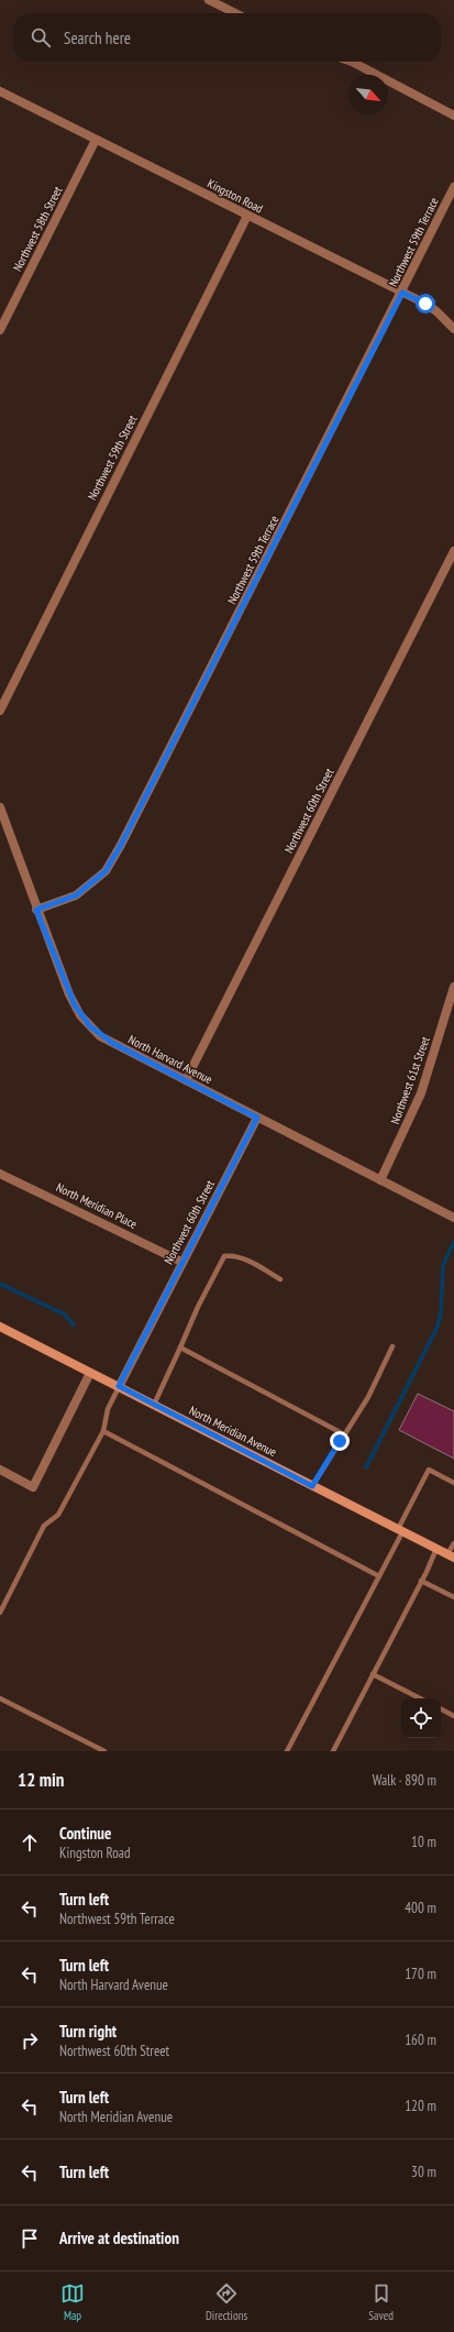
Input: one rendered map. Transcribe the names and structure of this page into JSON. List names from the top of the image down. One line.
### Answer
{"streets":{"main road":["North Meridian Avenue"],"street":["Kingston Road","Northwest 58th Street","Northwest 59th Terrace","Northwest 59th Street","Northwest 60th Street","North Harvard Avenue","Northwest 61st Street","North Meridian Place"]},"crossings":[["Kingston Road","Northwest 58th Street"],["Kingston Road","Northwest 59th Terrace"],["Kingston Road","Northwest 59th Street"],["Northwest 59th Terrace","North Harvard Avenue"],["Northwest 60th Street","North Harvard Avenue"],["Northwest 60th Street","North Meridian Place"],["Northwest 60th Street","North Meridian Avenue"],["North Harvard Avenue","Northwest 61st Street"]],"north":"bottom right","page":{"search":"Search here","heading":["12 min","Walk · 890 m"],"list":[["Continue","Kingston Road","10 m"],["Turn left","Northwest 59th Terrace","400 m"],["Turn left","North Harvard Avenue","170 m"],["Turn right","Northwest 60th Street","160 m"],["Turn left","North Meridian Avenue","120 m"],["Turn left","30 m"],"Arrive at destination"],"nav":["Map","Directions","Saved"]}}
